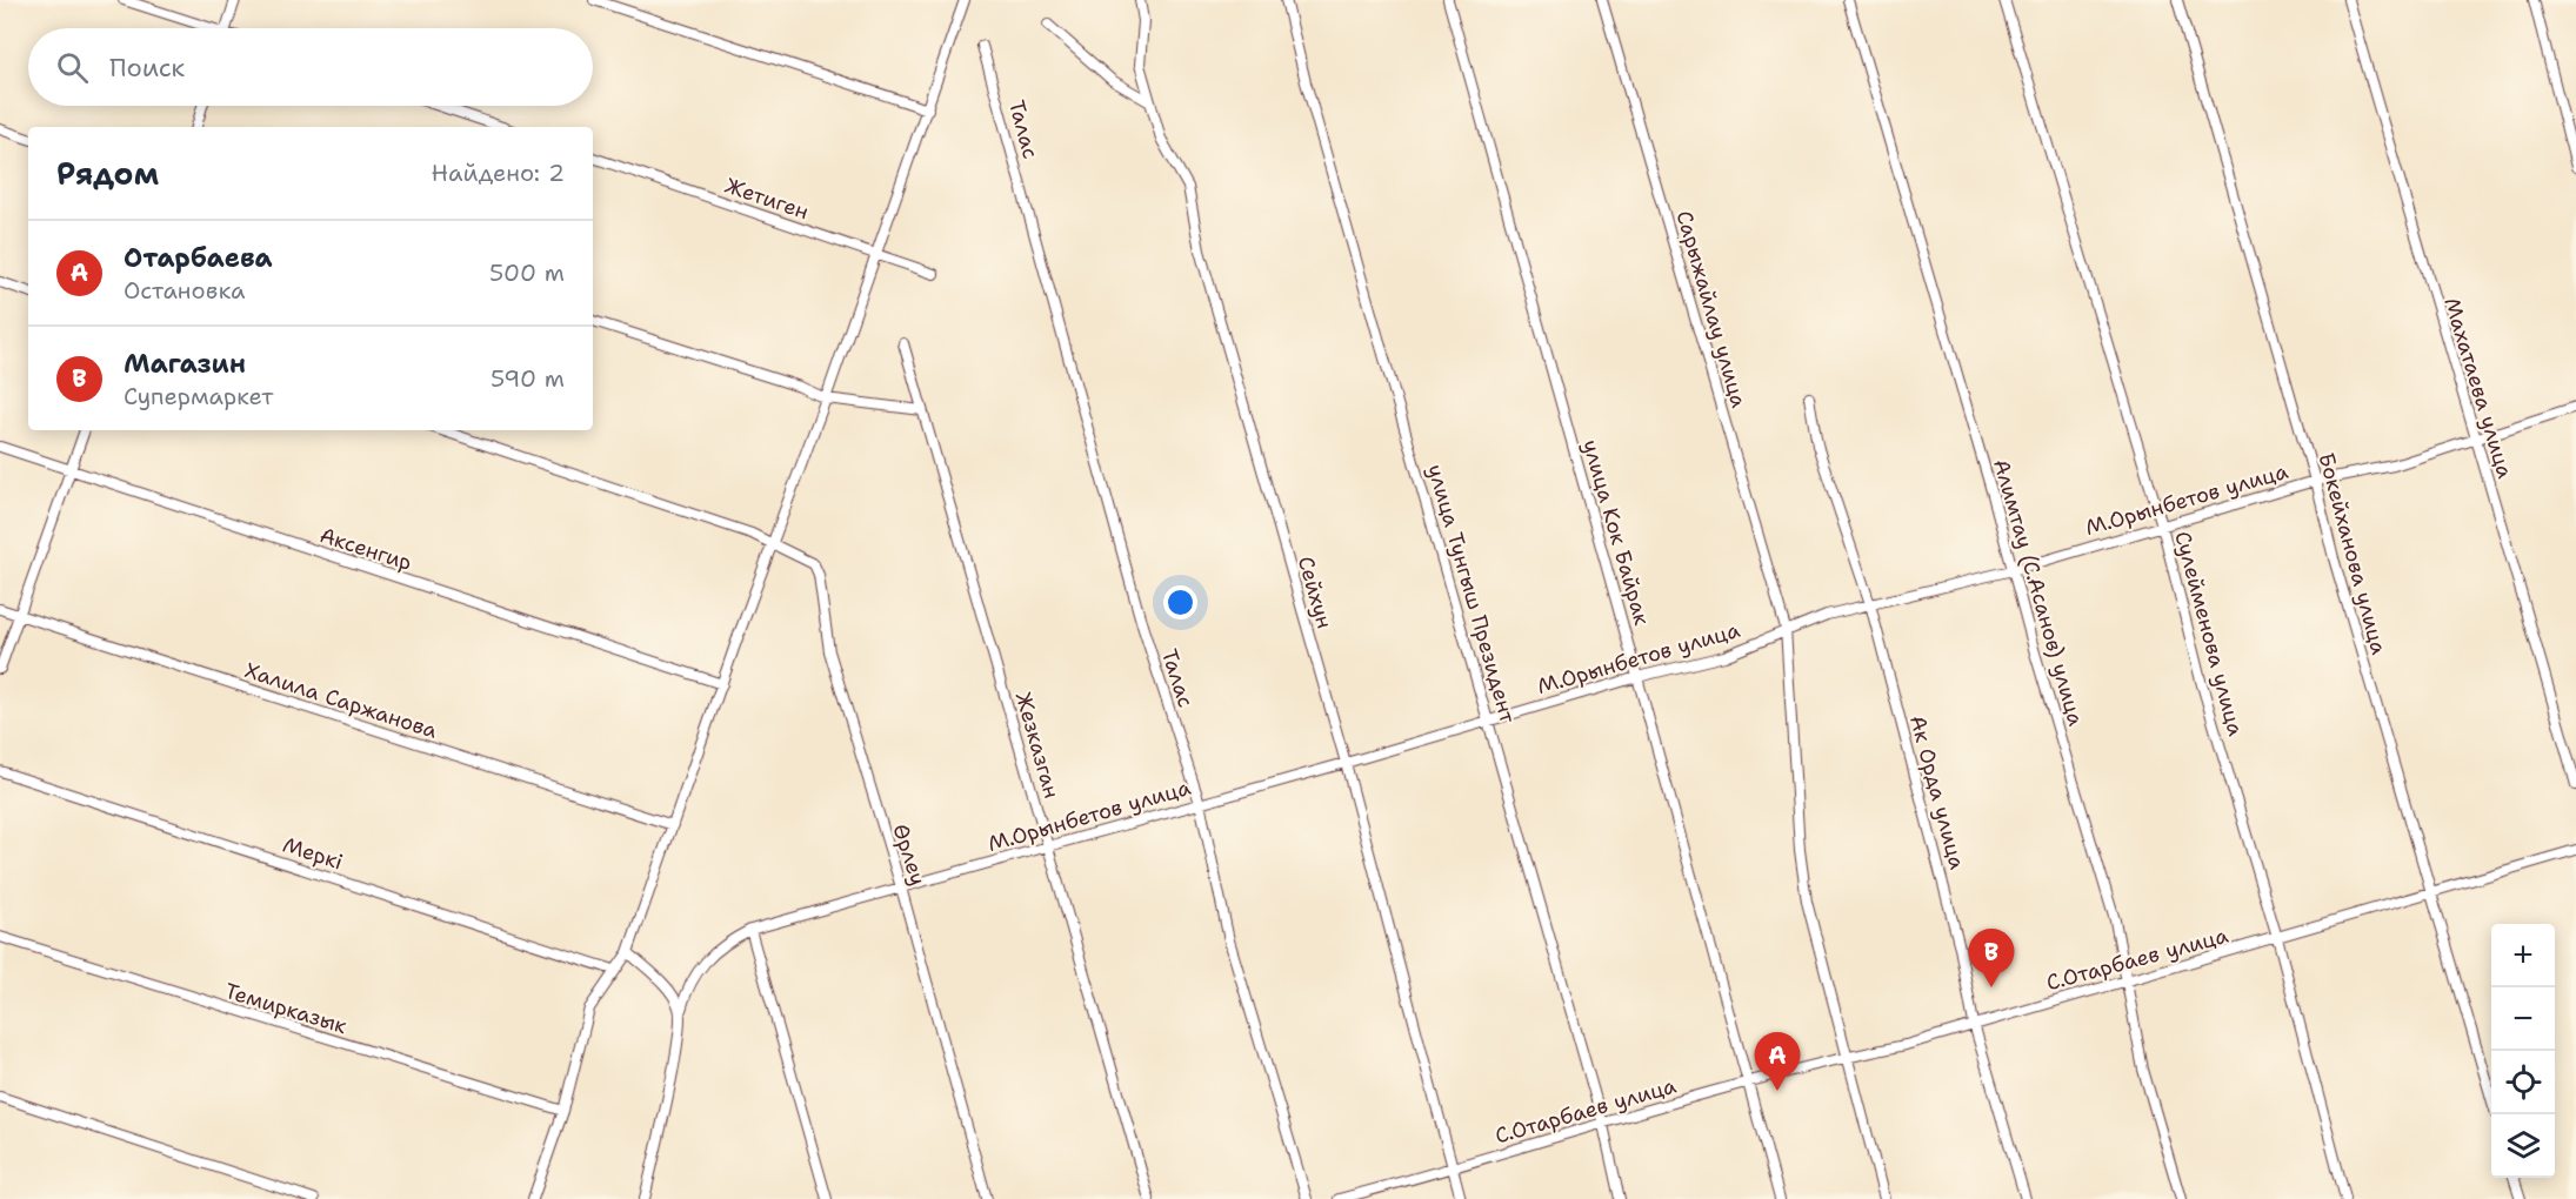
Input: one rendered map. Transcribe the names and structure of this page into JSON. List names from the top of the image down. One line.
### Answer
{"streets":{"street":["Талас","Жетиген","Сарыжайлау улица","Махатаева улица","М.Орынбетов улица","улица Кок Байрак","Аксенгир","Бокейханова улица","Сейхун","Алимтау (С.Асанов) улица","улица Тунгыш Президент","Сулейменова улица","Халила Саржанова","Жезказган","Ак Орда улица","Меркі","Өрлеу","С.Отарбаев улица","Темирказык"]},"crossings":[["Талас","М.Орынбетов улица"],["Сарыжайлау улица","М.Орынбетов улица"],["Сарыжайлау улица","С.Отарбаев улица"],["Махатаева улица","М.Орынбетов улица"],["М.Орынбетов улица","улица Кок Байрак"],["М.Орынбетов улица","Бокейханова улица"],["М.Орынбетов улица","Сейхун"],["М.Орынбетов улица","Алимтау (С.Асанов) улица"],["М.Орынбетов улица","улица Тунгыш Президент"],["М.Орынбетов улица","Сулейменова улица"],["М.Орынбетов улица","Жезказган"],["М.Орынбетов улица","Ак Орда улица"],["М.Орынбетов улица","Өрлеу"],["улица Кок Байрак","С.Отарбаев улица"],["Бокейханова улица","С.Отарбаев улица"],["Сейхун","С.Отарбаев улица"],["Алимтау (С.Асанов) улица","С.Отарбаев улица"],["улица Тунгыш Президент","С.Отарбаев улица"],["Сулейменова улица","С.Отарбаев улица"],["Ак Орда улица","С.Отарбаев улица"]],"page":{"search":"Поиск","heading":["Рядом","Найдено: 2"],"list":[{"mark":"A","name":"Отарбаева","note":"Остановка","value":"500 m"},{"mark":"B","name":"Магазин","note":"Супермаркет","value":"590 m"}],"map_buttons":["+","−"],"pins":["B","A"]}}
